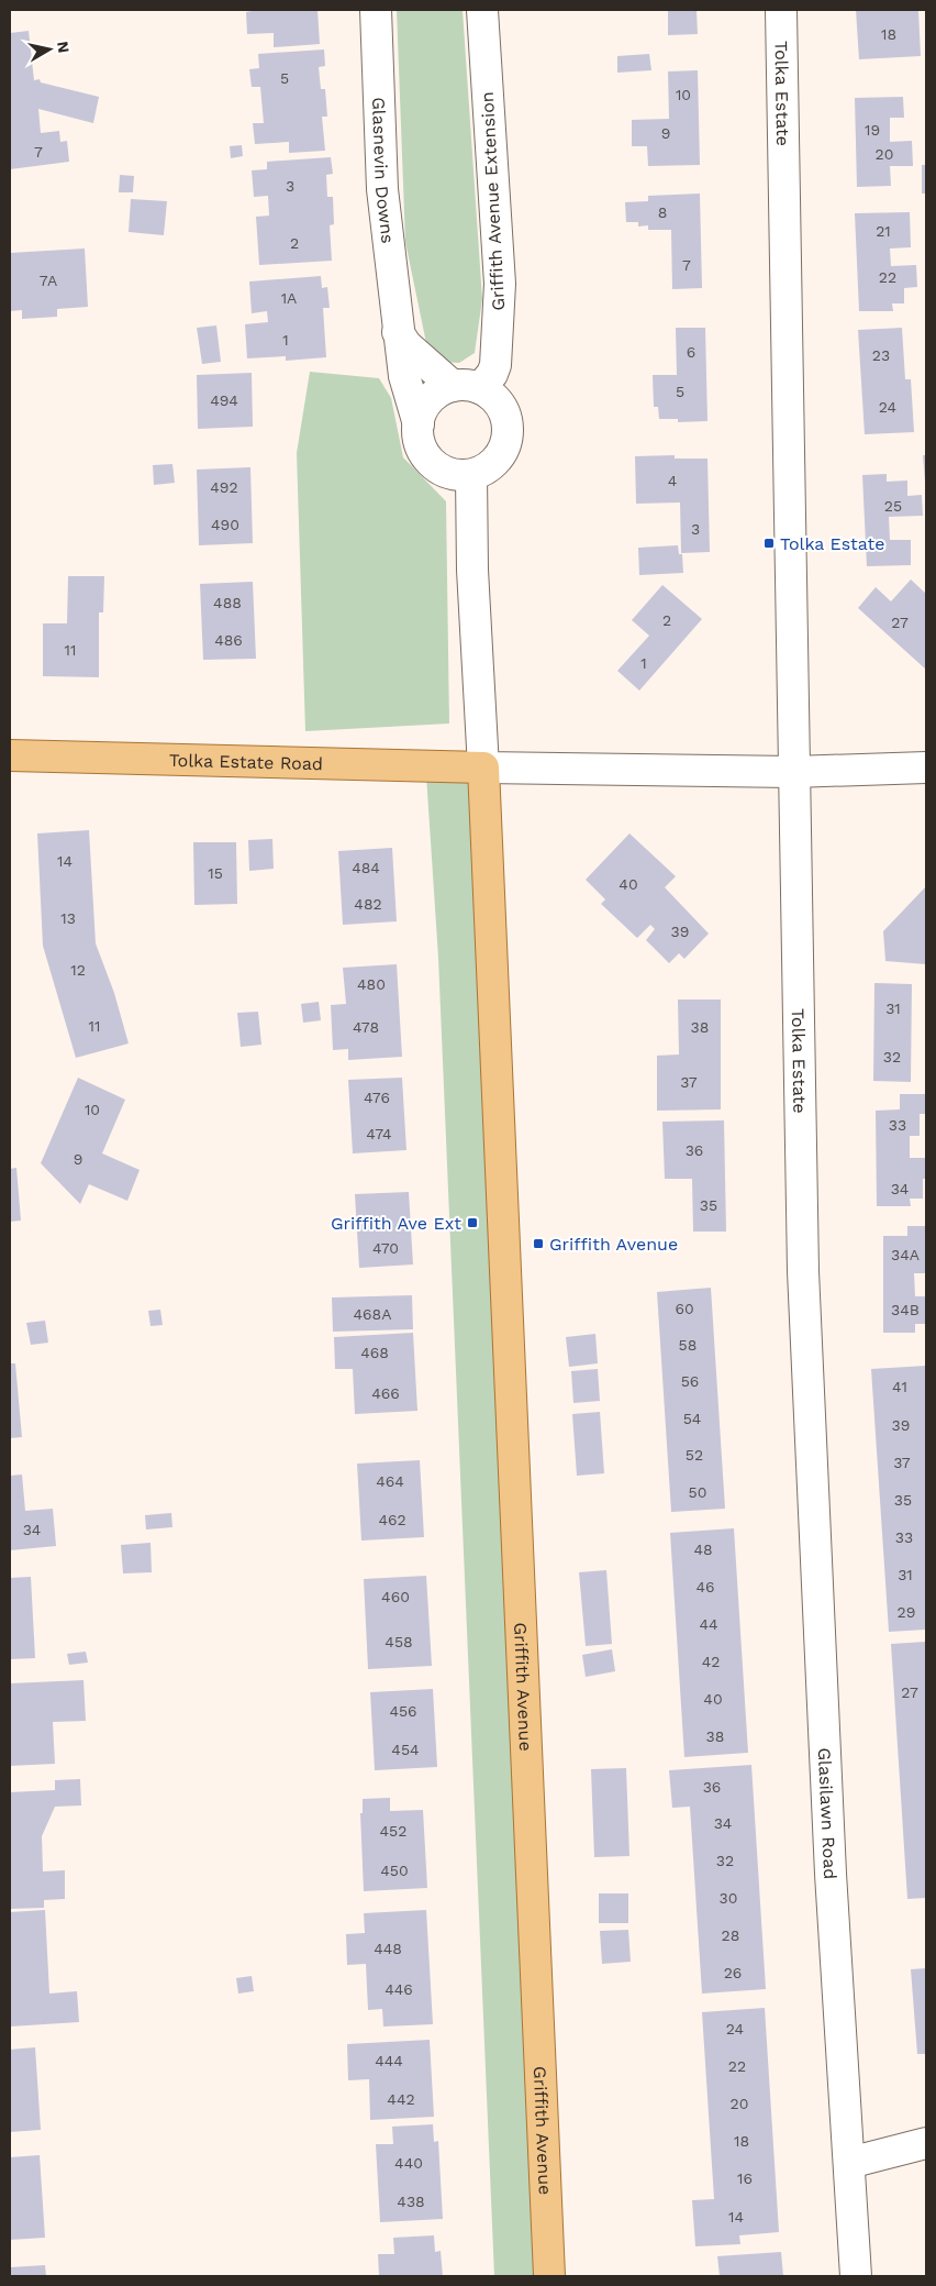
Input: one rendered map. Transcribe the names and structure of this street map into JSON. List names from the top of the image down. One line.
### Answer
{"streets":{"main road":["Tolka Estate Road","Griffith Avenue"],"street":["Tolka Estate","Glasnevin Downs","Griffith Avenue Extension","Glasilawn Road"]},"crossings":[["Tolka Estate","Glasilawn Road"],["Glasnevin Downs","Griffith Avenue Extension"],["Tolka Estate Road","Griffith Avenue"]],"places":{"transit":["Tolka Estate","Griffith Ave Ext","Griffith Avenue"]},"house_numbers":["18","5","10","19","9","7","20","3","8","21","2","7","22","7A","1A","1","6","23","5","494","24","4","492","25","490","3","488","2","27","486","11","1","14","484","15","40","482","13","39","12","480","31","11","478","38","32","37","476","10","33","474","36","9","34","35","470","34A","60","34B","468A","58","468","56","41","466","54","39","52","37","464","50","35","462","34","33","48","31","46","460","29","44","458","42","27","40","456","38","454","36","34","452","32","450","30","28","448","26","446","24","444","22","442","20","18","440","16","438","14"],"north":"right"}
